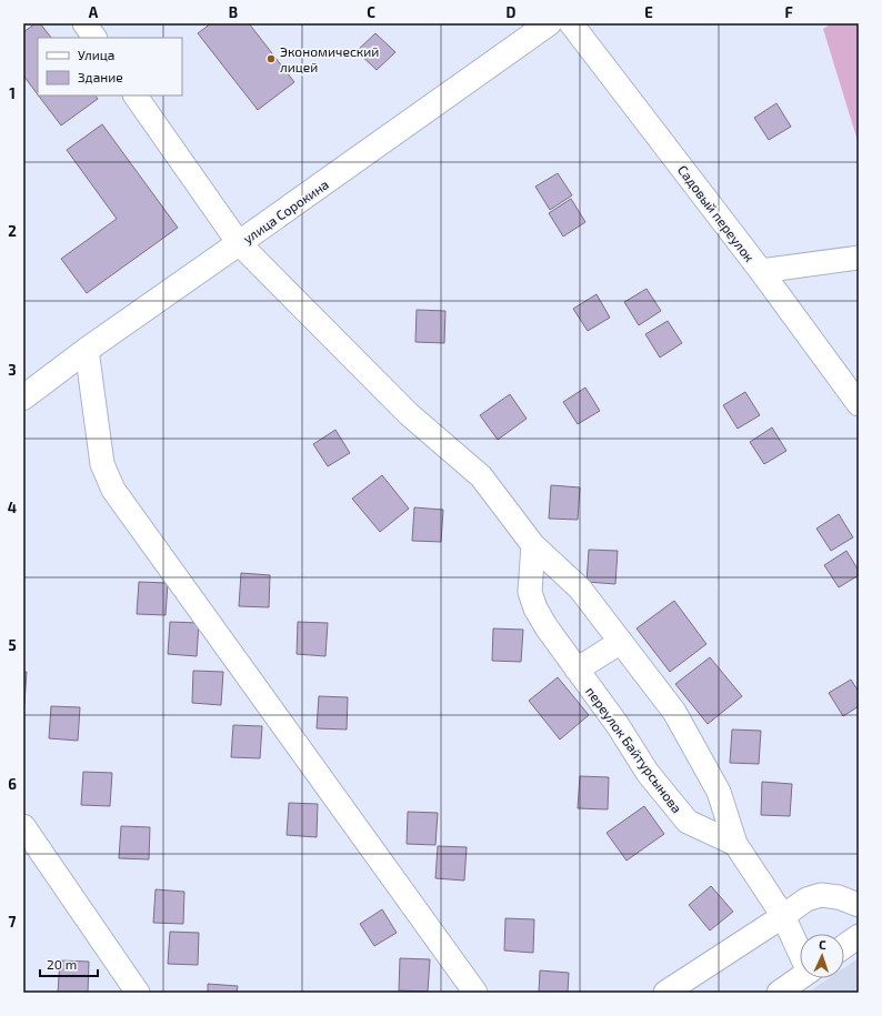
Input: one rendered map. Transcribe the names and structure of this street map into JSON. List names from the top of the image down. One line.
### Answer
{"streets":{"street":["улица Сорокина","Садовый переулок","переулок Байтурсынова"]},"places":["Экономический лицей"],"legend":["Улица","Здание"],"scale_bar":"20 m","north":"top","grid":{"columns":["A","B","C","D","E","F"],"rows":["1","2","3","4","5","6","7"]}}
